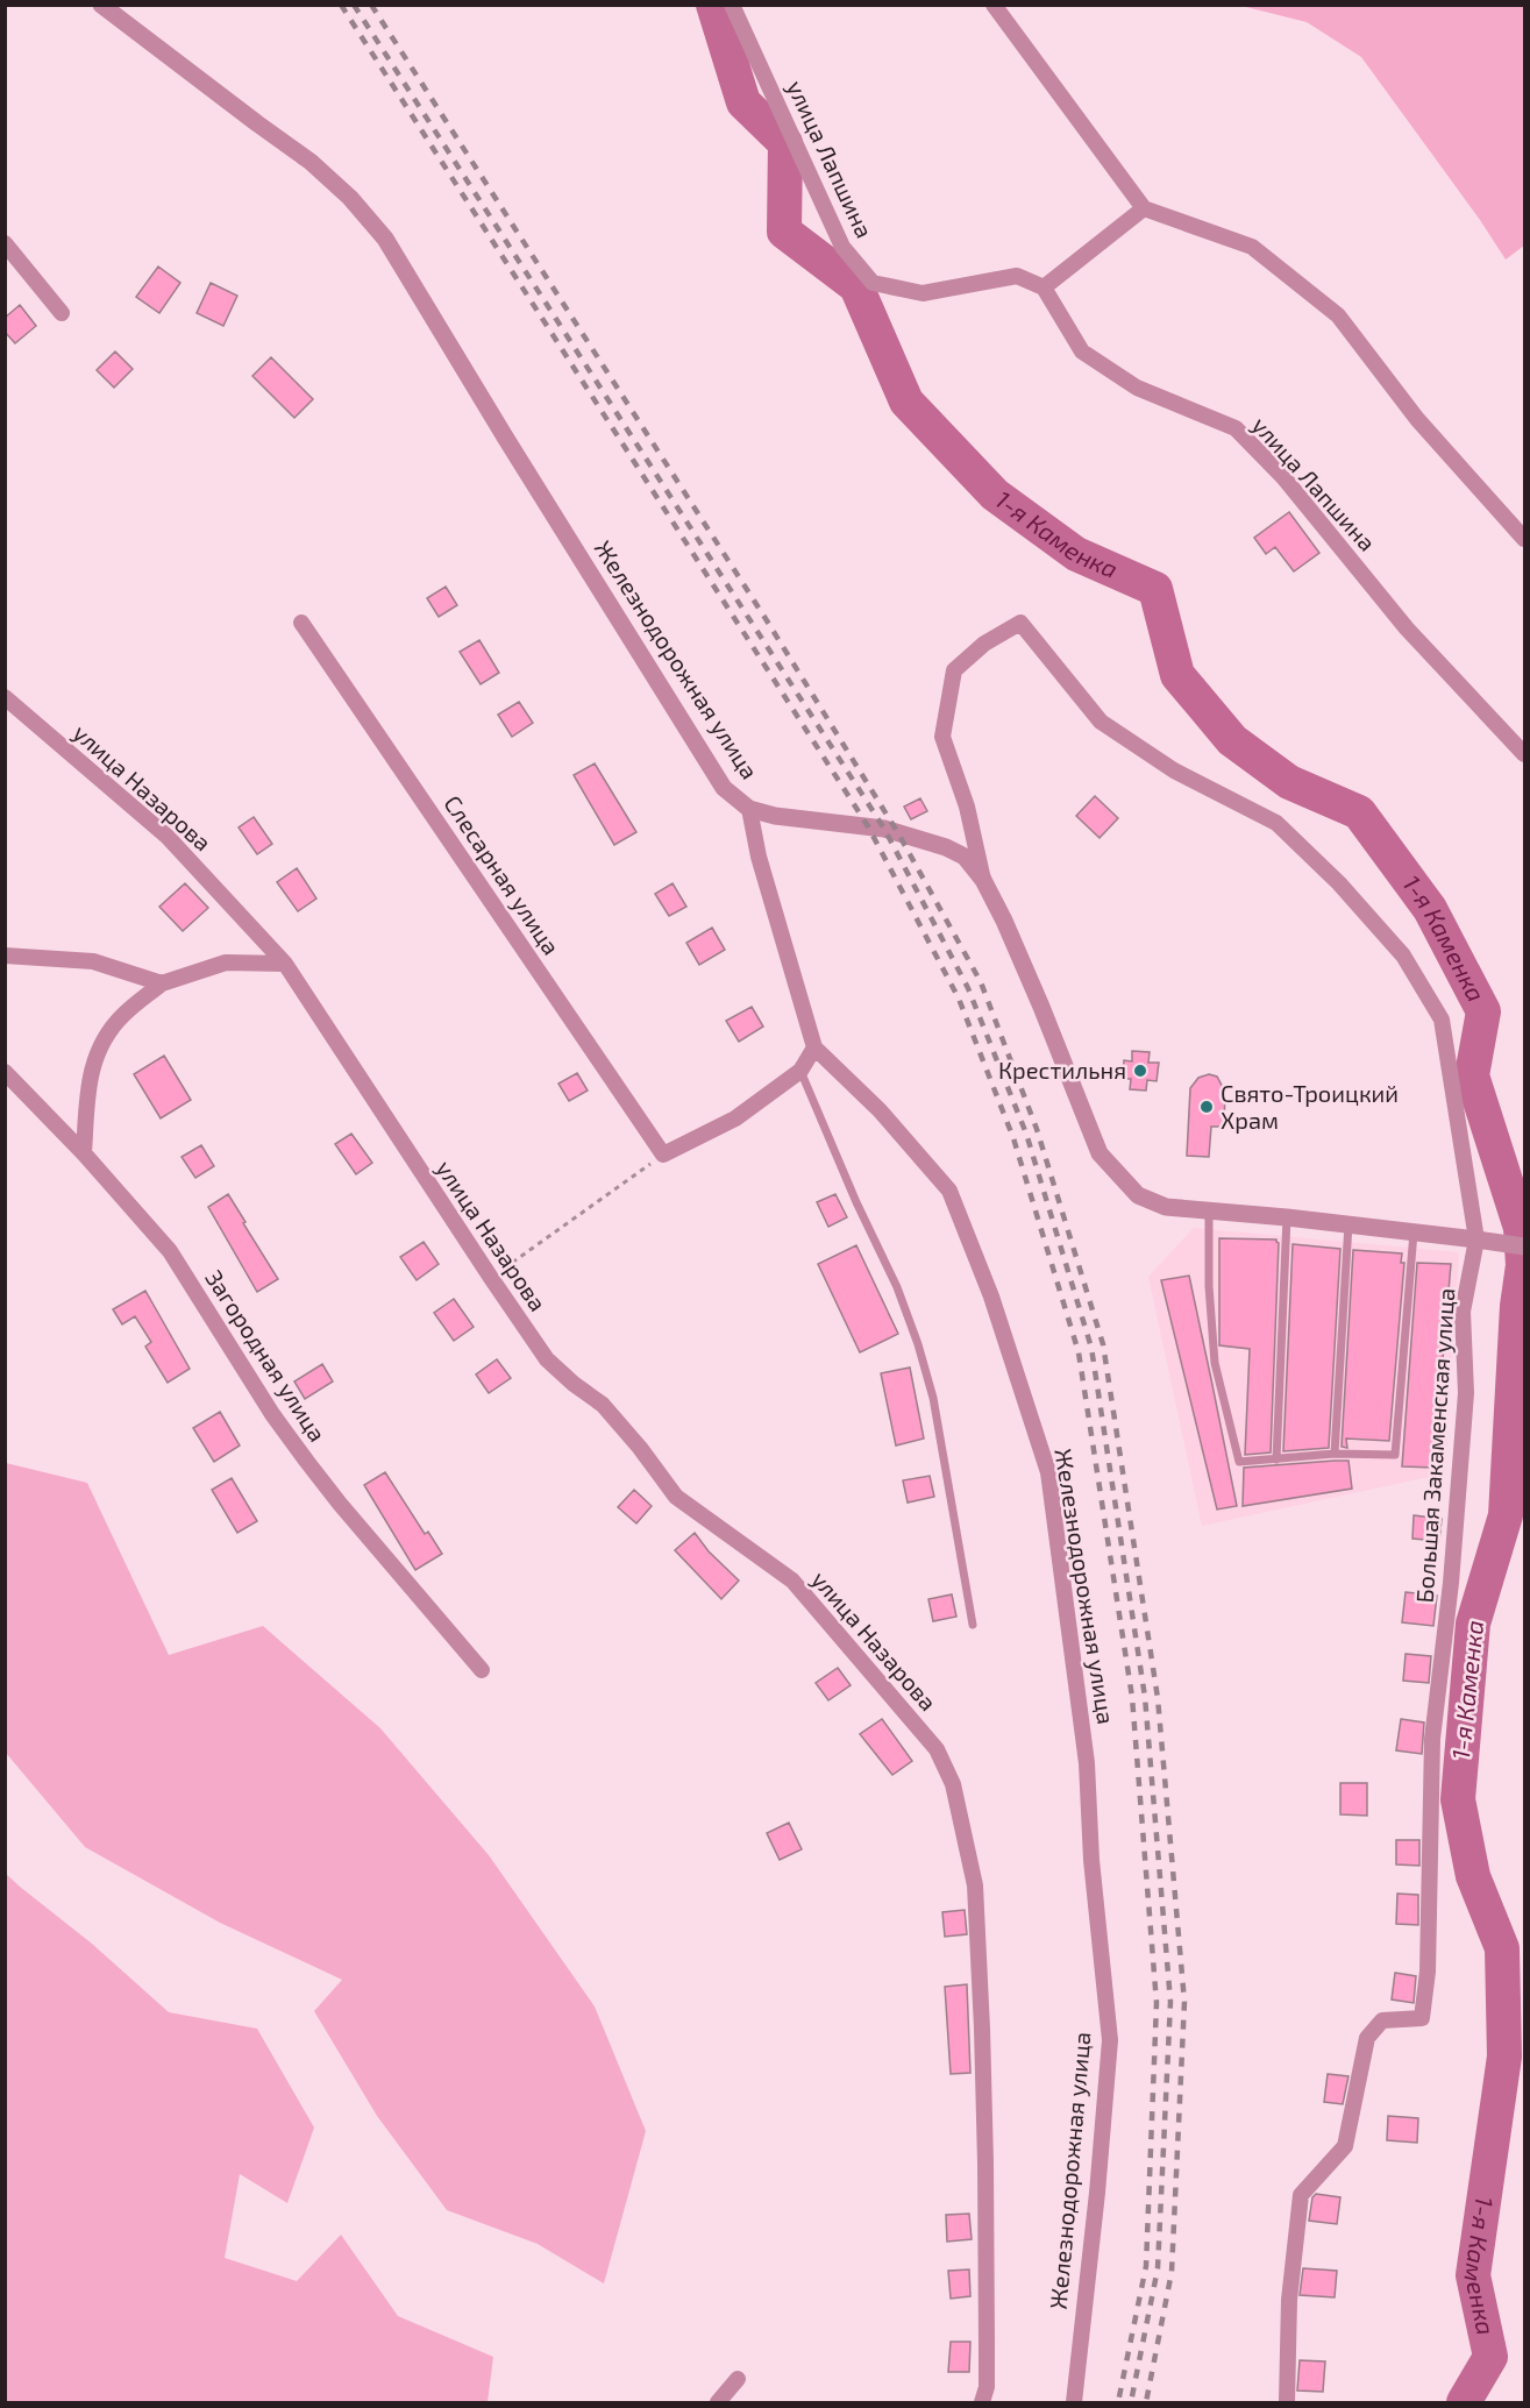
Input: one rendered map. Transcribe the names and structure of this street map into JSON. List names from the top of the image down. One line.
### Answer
{"streets":{"street":["улица Лапшина","Железнодорожная улица","улица Назарова","Слесарная улица","Загородная улица","Большая Закаменская улица"]},"water":["1-я Каменка"],"places":["Крестильня","Свято-Троицкий Храм"]}
